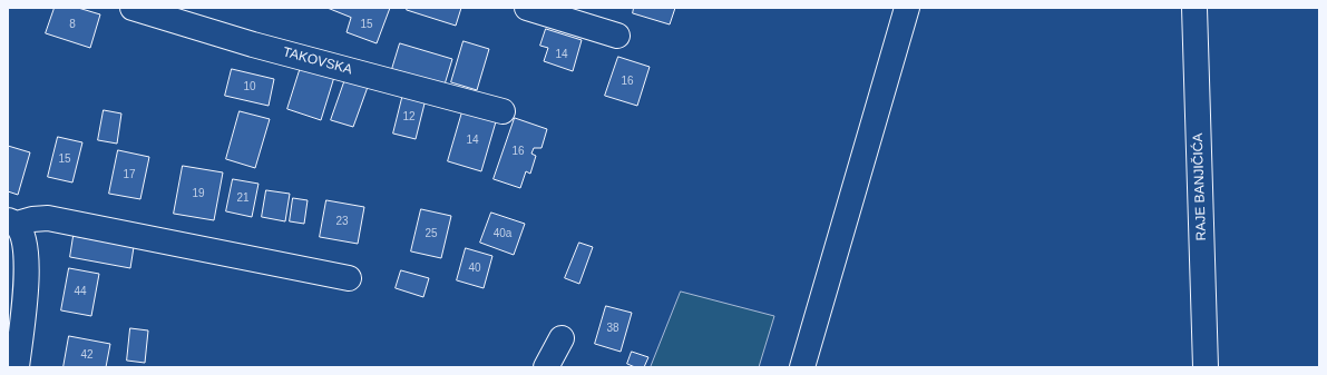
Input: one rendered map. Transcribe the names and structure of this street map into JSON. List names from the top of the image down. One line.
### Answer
{"streets":{"street":["TAKOVSKA","RAJE BANJIČIĆA"]},"house_numbers":["8","15","14","16","10","12","14","16","15","17","19","21","23","25","40a","40","44","38","42"]}
